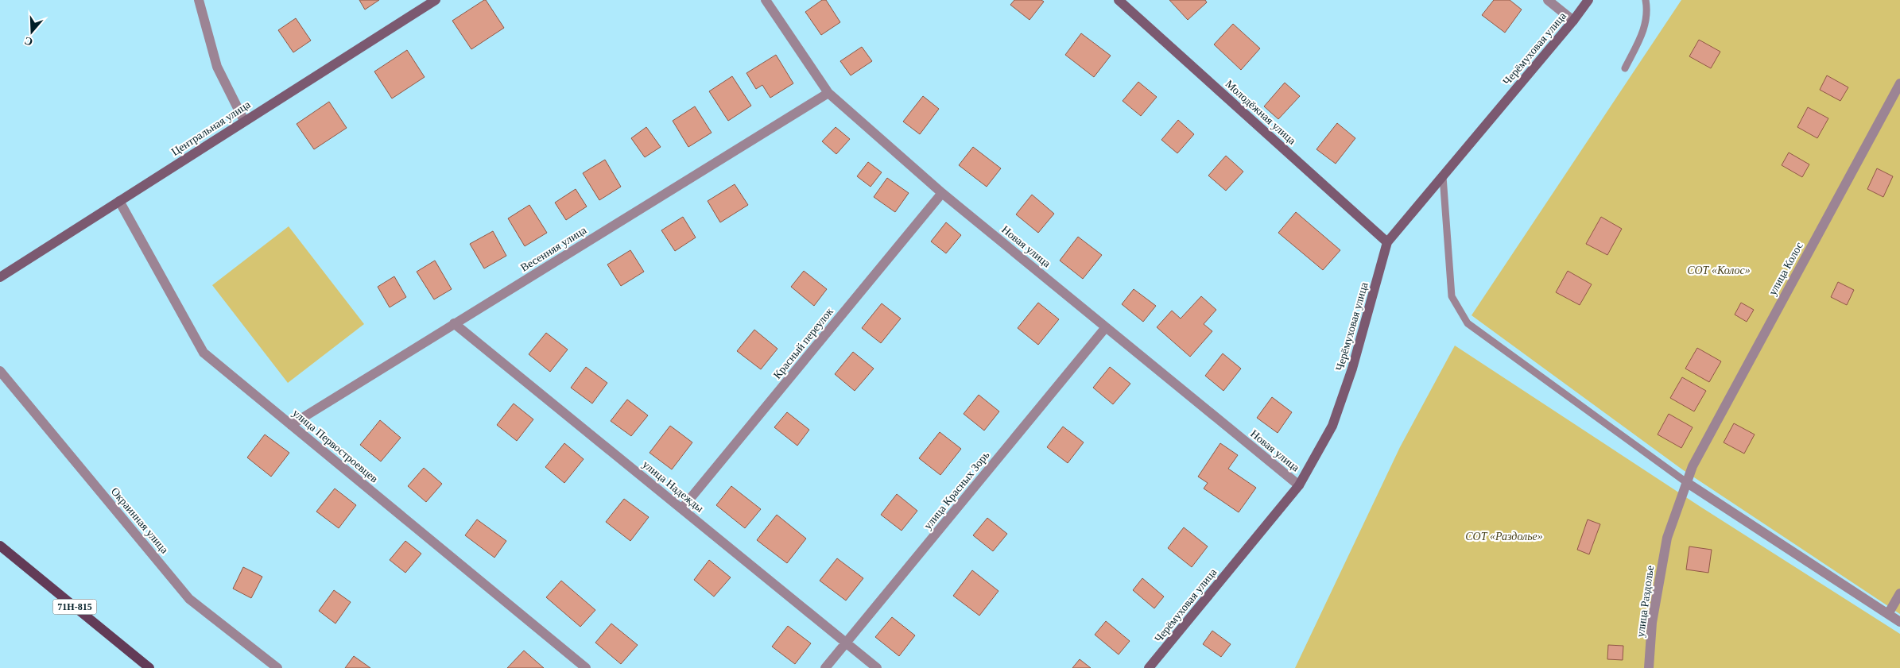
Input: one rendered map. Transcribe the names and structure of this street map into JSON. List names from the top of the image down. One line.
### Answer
{"streets":{"main road":["71Н-815"],"street":["Черёмуховая улица","Молодёжная улица","Центральная улица","Новая улица","Весенняя улица","улица Колос","Красный переулок","улица Первостроевцев","улица Надежды","улица Красных Зорь","Окраинная улица","улица Раздолье"]},"crossings":[["Черёмуховая улица","Молодёжная улица"],["Черёмуховая улица","Новая улица"],["Центральная улица","улица Первостроевцев"],["Новая улица","Весенняя улица"],["Новая улица","Красный переулок"],["Новая улица","улица Красных Зорь"],["Весенняя улица","улица Первостроевцев"],["Весенняя улица","улица Надежды"],["улица Колос","улица Раздолье"],["Красный переулок","улица Надежды"],["улица Надежды","улица Красных Зорь"]],"parks":["СОТ «Колос»","СОТ «Раздолье»"],"north":"bottom"}
